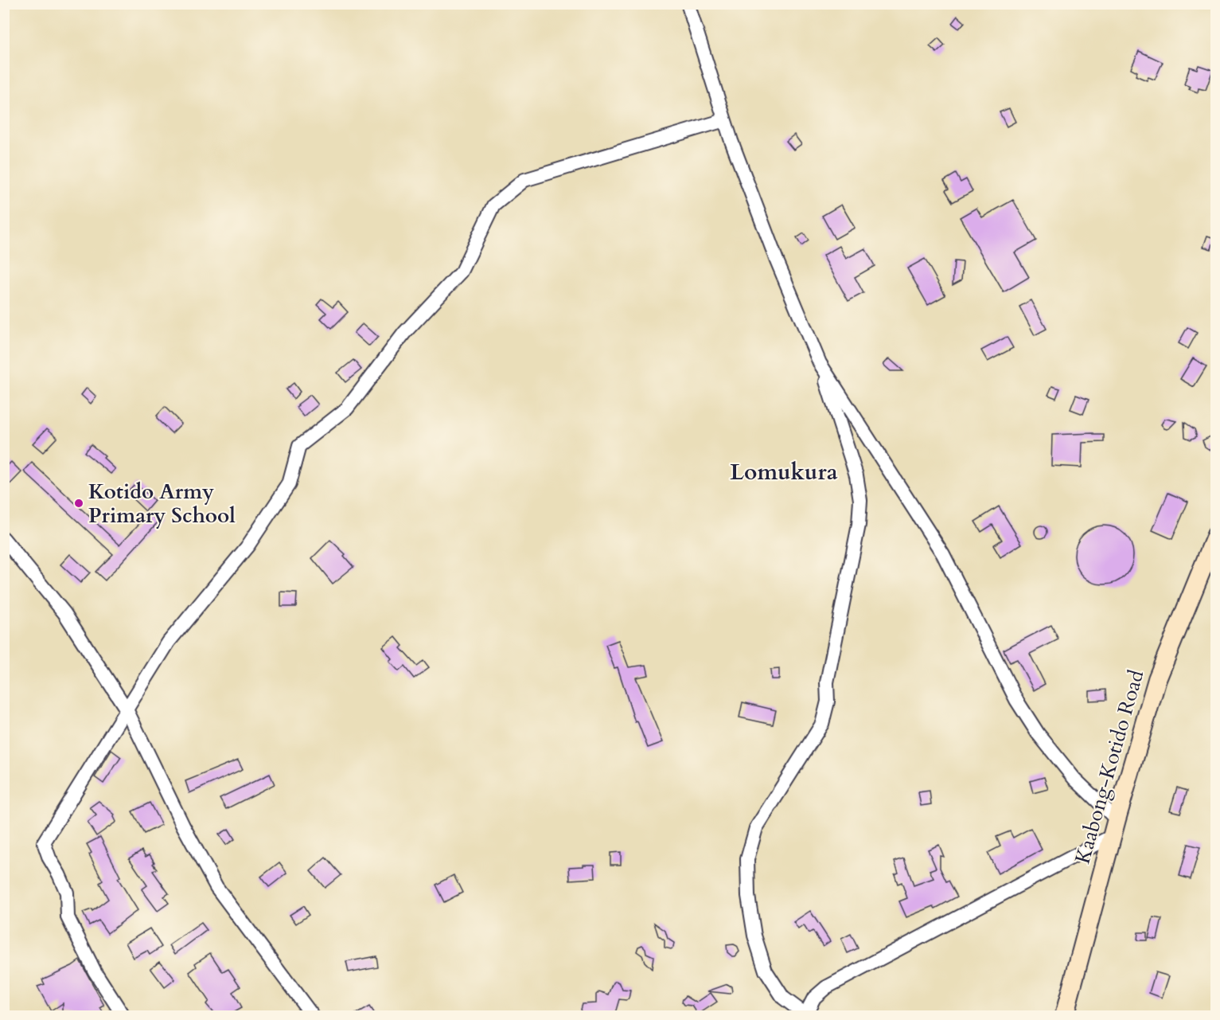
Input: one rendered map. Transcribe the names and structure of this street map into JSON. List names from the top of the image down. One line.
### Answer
{"streets":{"street":["Kaabong-Kotido Road"]},"districts":["Lomukura"],"places":["Kotido Army Primary School"]}
